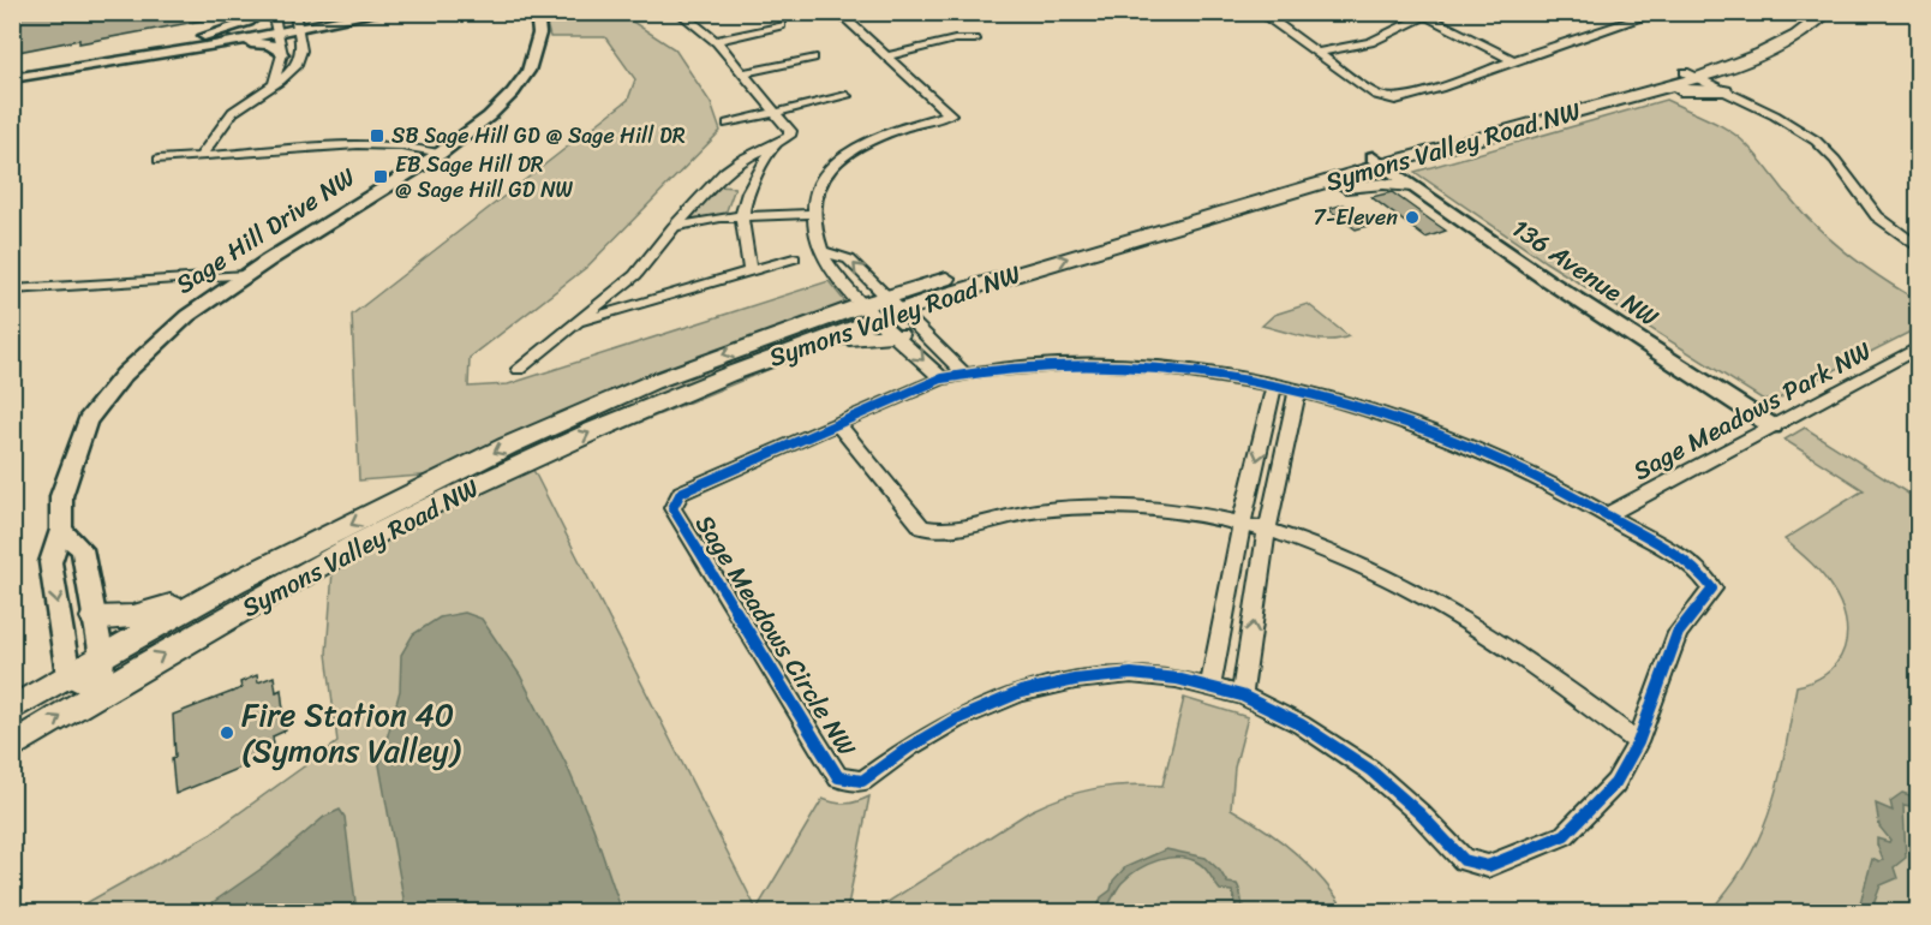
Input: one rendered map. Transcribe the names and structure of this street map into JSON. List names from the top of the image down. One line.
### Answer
{"streets":{"main road":["Symons Valley Road NW"],"street":["Sage Hill Drive NW","136 Avenue NW","Sage Meadows Park NW","Sage Meadows Circle NW"]},"crossings":[["Symons Valley Road NW","Sage Hill Drive NW"],["Symons Valley Road NW","136 Avenue NW"],["136 Avenue NW","Sage Meadows Park NW"],["Sage Meadows Park NW","Sage Meadows Circle NW"]],"places":{"transit":["SB Sage Hill GD @ Sage Hill DR","EB Sage Hill DR @ Sage Hill GD NW"],"other":["7-Eleven","Fire Station 40 (Symons Valley)"]}}
